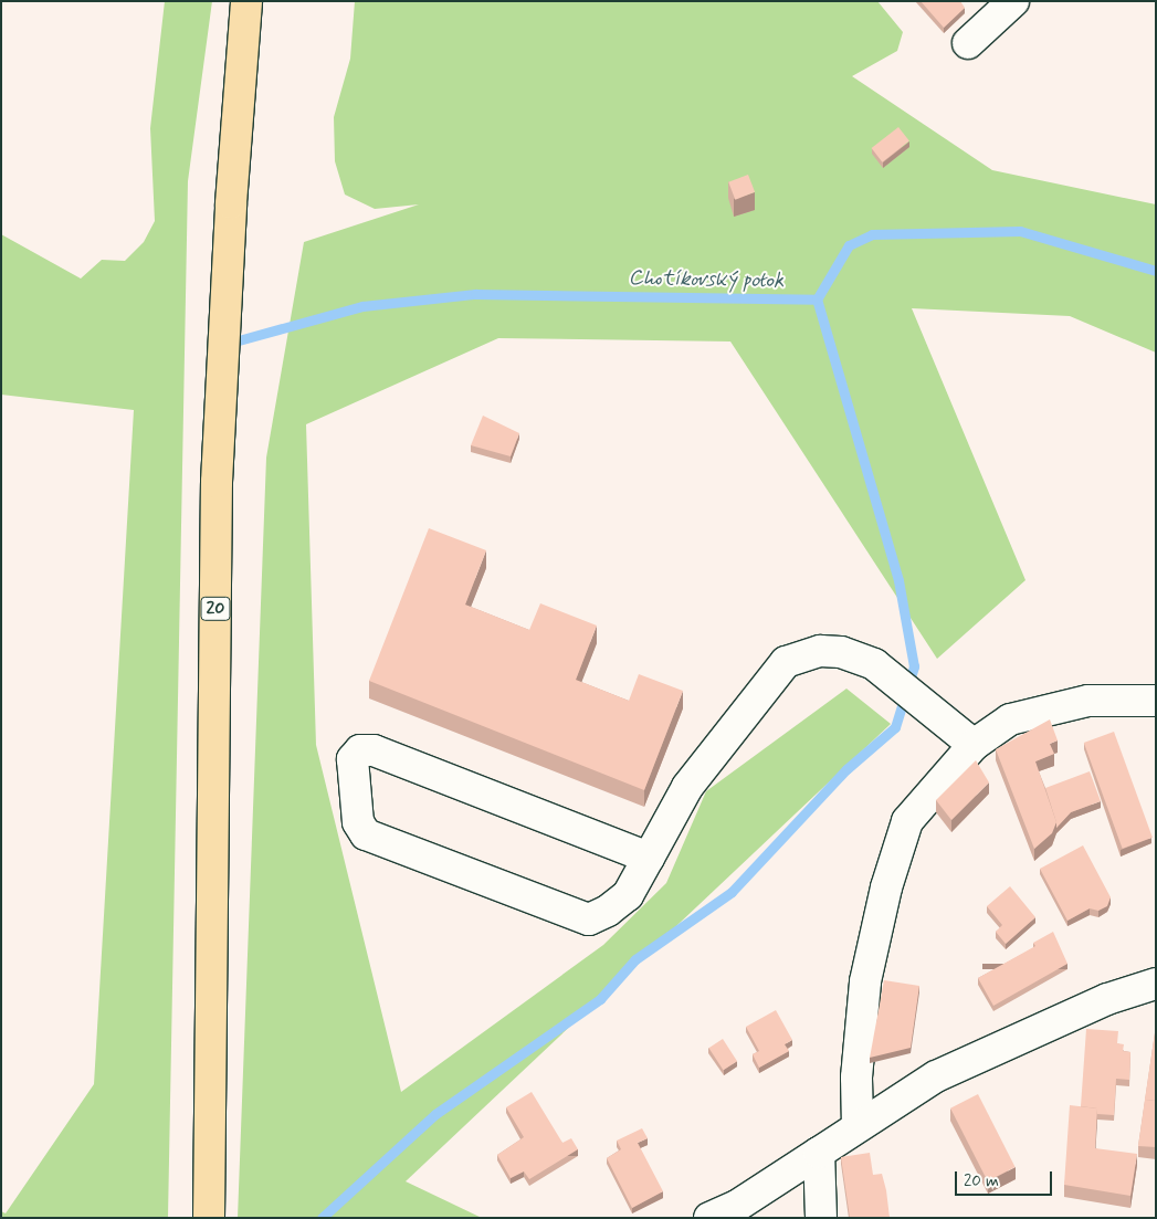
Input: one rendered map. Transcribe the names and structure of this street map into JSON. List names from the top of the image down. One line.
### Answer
{"streets":{"main road":["20"]},"water":["Chotíkovský potok"],"scale_bar":"20 m"}
